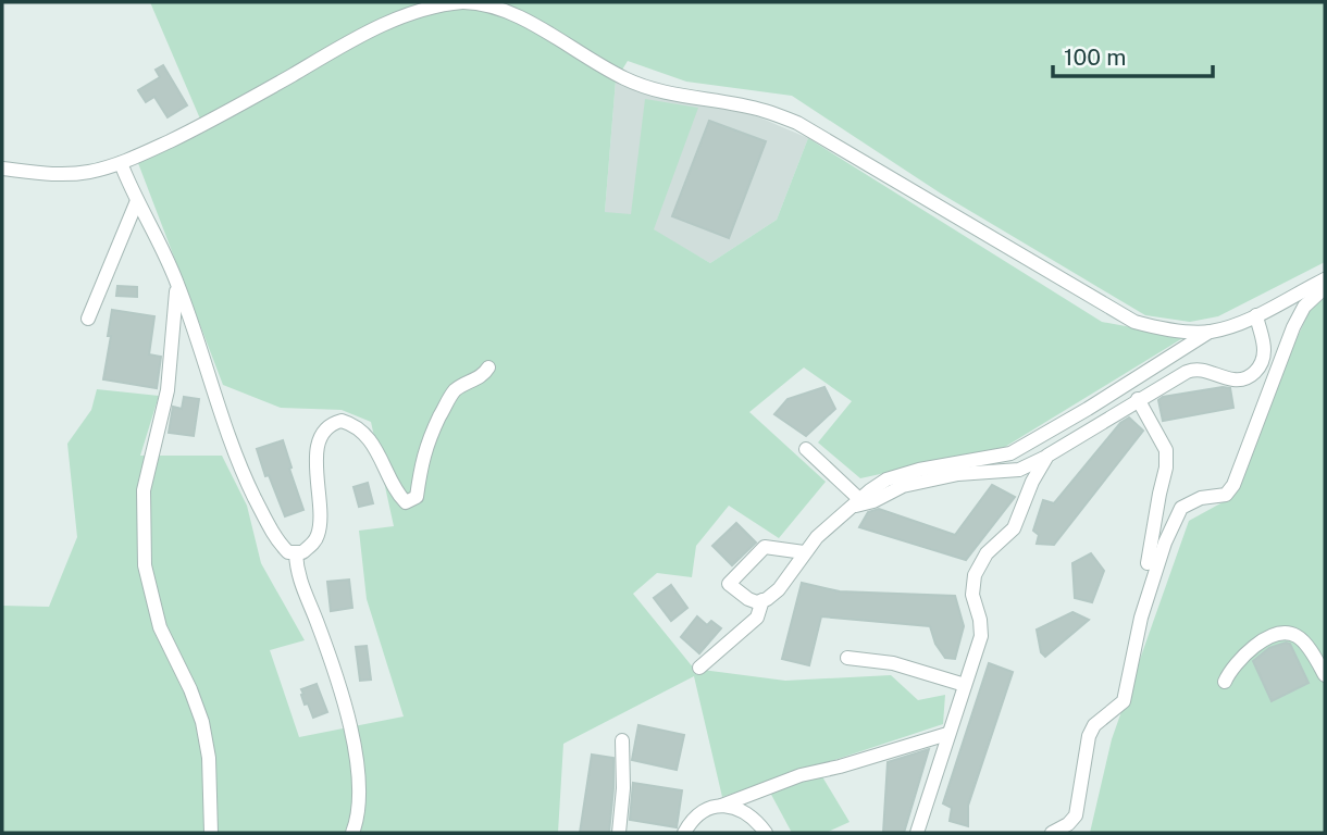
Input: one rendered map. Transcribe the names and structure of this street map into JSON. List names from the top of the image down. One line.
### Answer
{"scale_bar":"100 m"}
